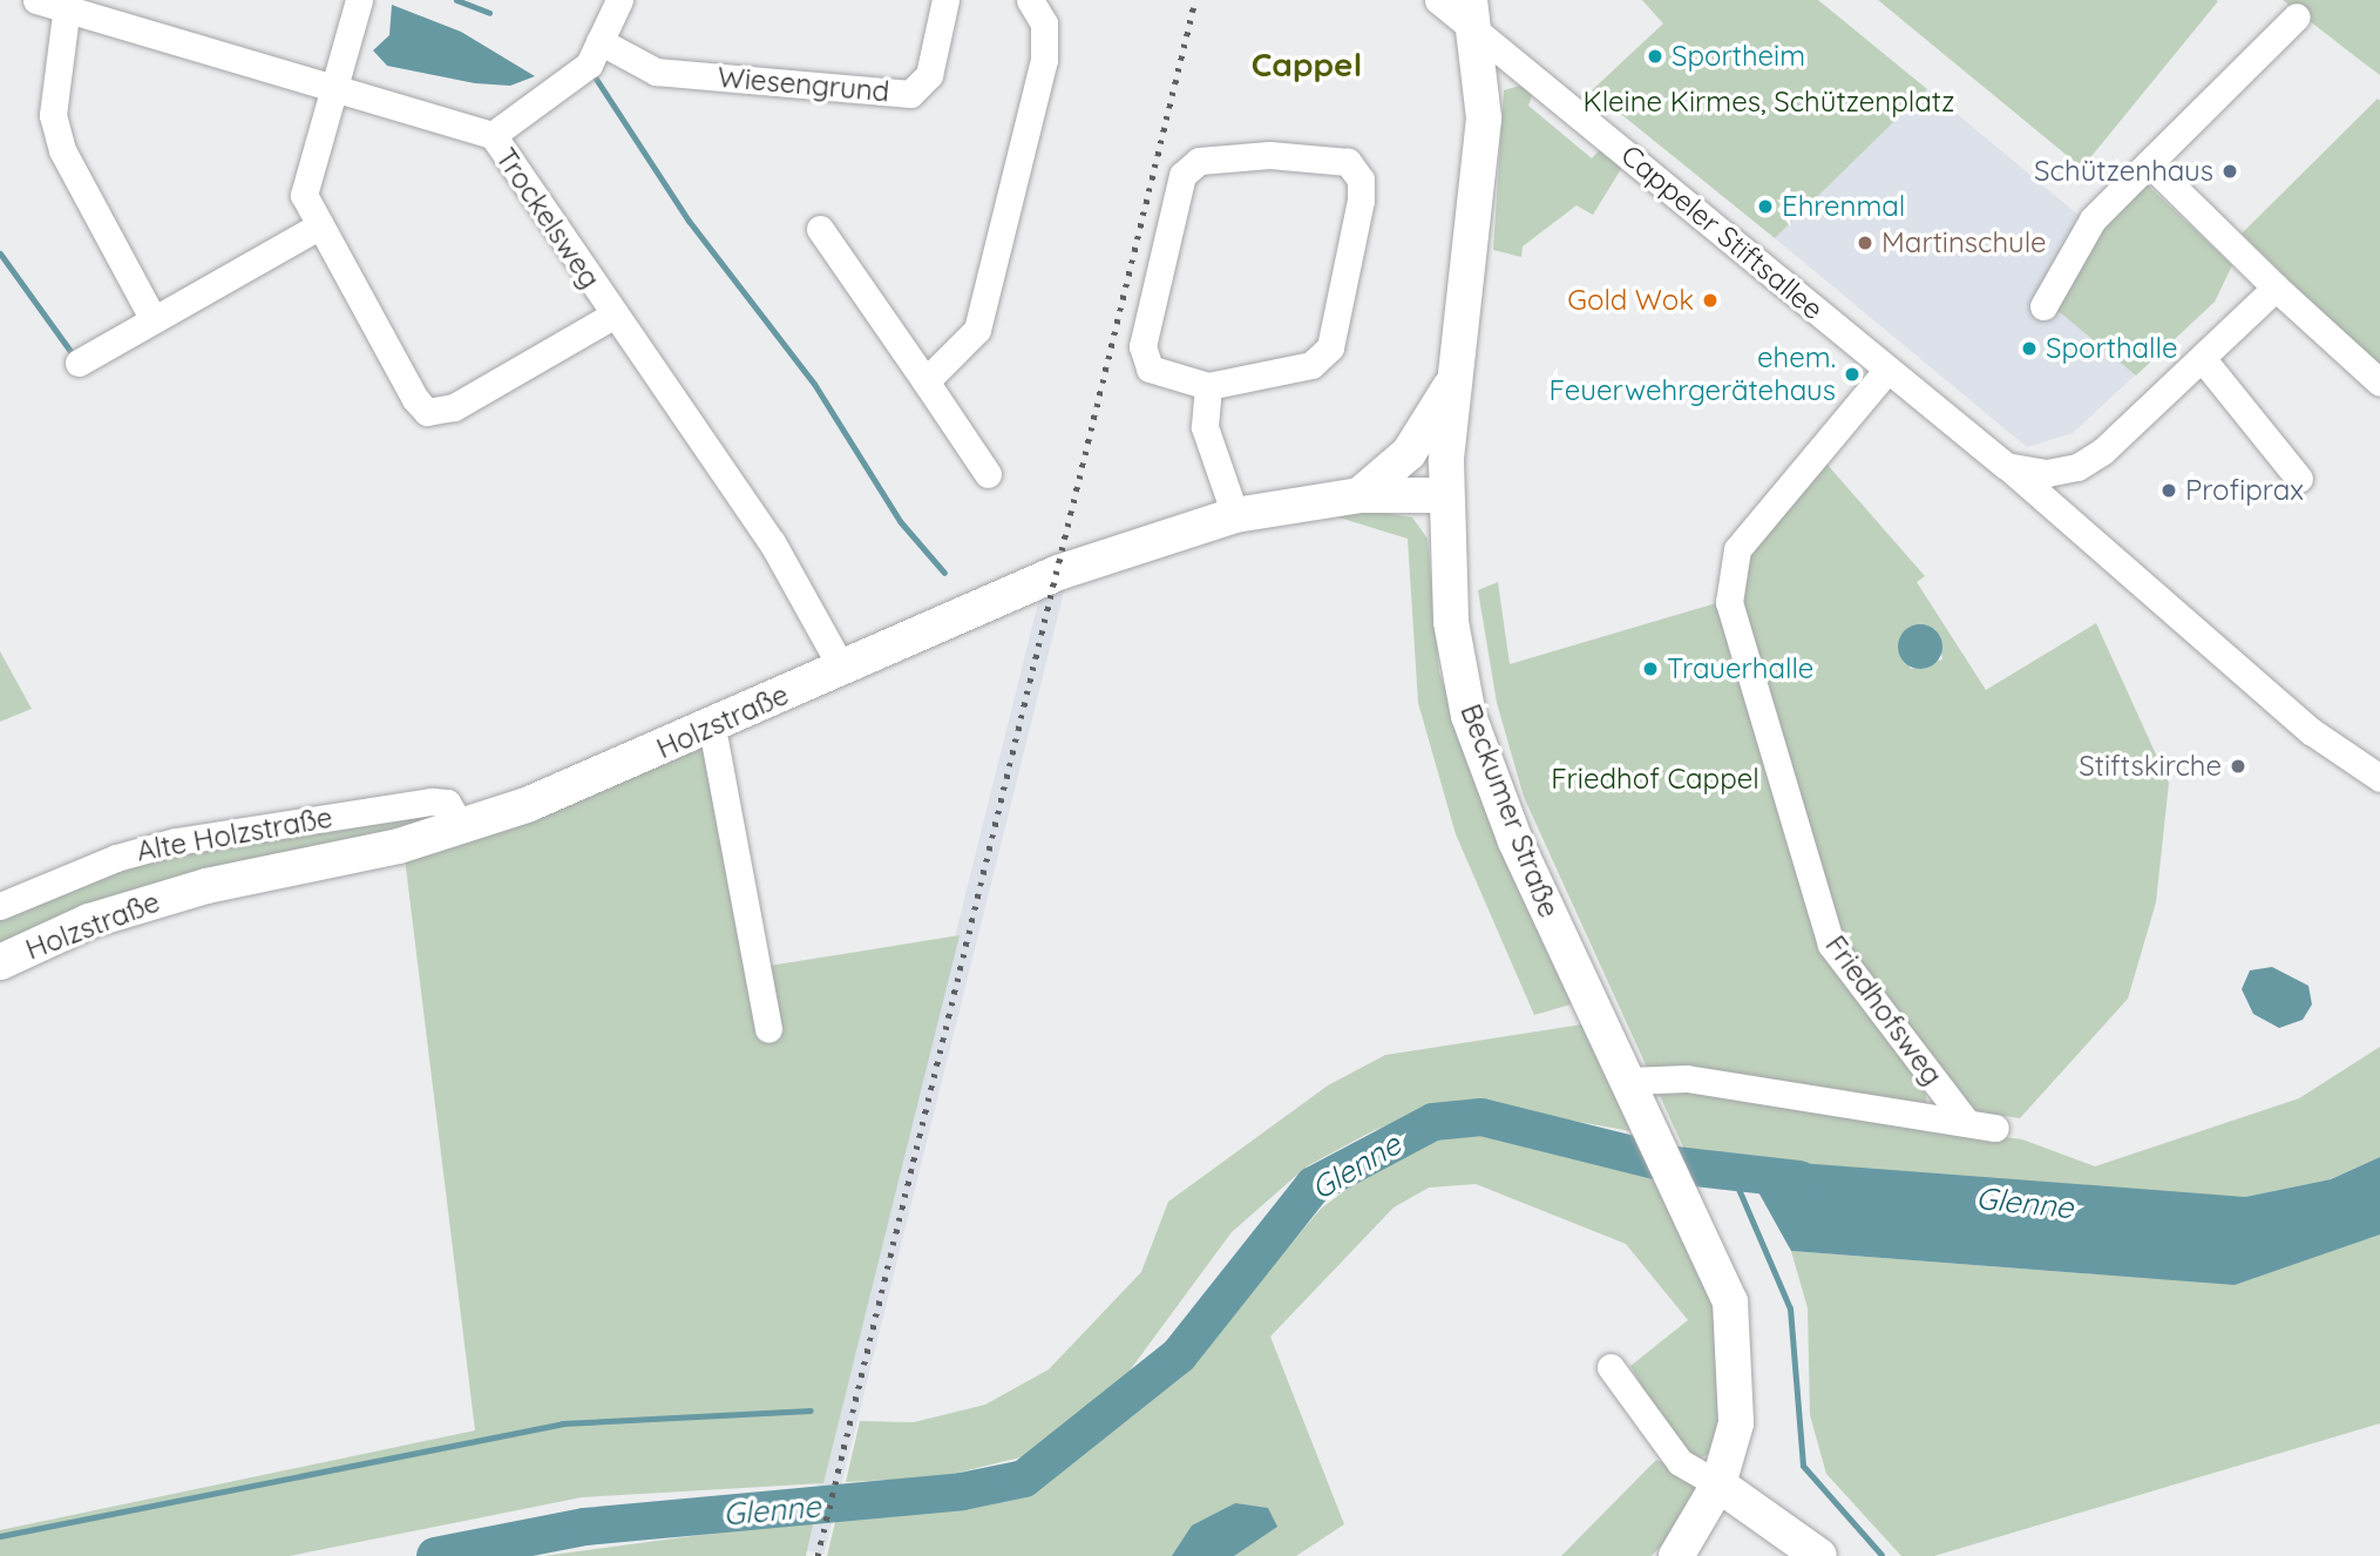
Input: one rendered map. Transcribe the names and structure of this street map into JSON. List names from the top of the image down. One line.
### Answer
{"streets":{"main road":["Holzstraße","Beckumer Straße"],"street":["Wiesengrund","Trockelsweg","Cappeler Stiftsallee","Alte Holzstraße","Friedhofsweg"]},"crossings":[["Trockelsweg","Holzstraße"],["Cappeler Stiftsallee","Beckumer Straße"],["Cappeler Stiftsallee","Friedhofsweg"],["Holzstraße","Beckumer Straße"],["Holzstraße","Alte Holzstraße"]],"districts":["Cappel"],"water":["Glenne"],"parks":["Kleine Kirmes, Schützenplatz","Friedhof Cappel"],"places":["Sportheim","Schützenhaus","Ehrenmal","Martinschule","Gold Wok","Sporthalle","ehem. Feuerwehrgerätehaus","Profiprax","Trauerhalle","Stiftskirche"]}
